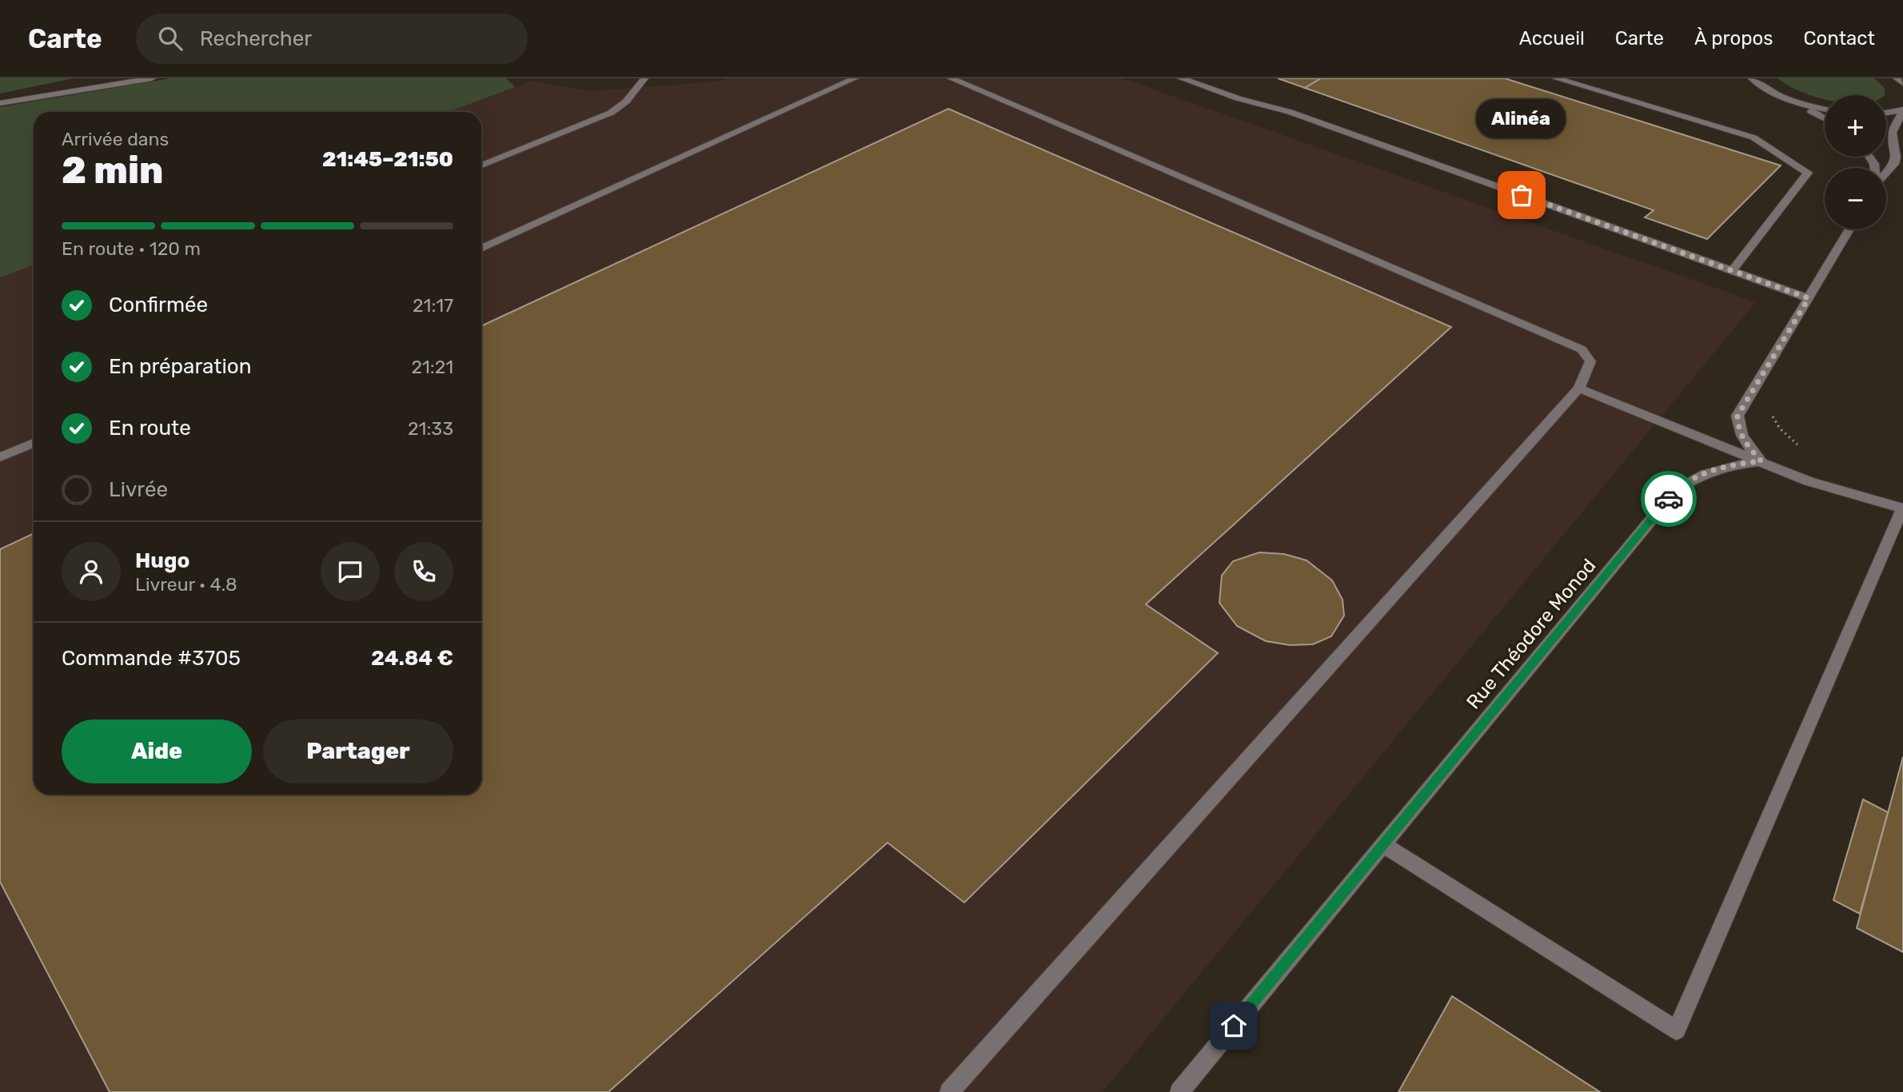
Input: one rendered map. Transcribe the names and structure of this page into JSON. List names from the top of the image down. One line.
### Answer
{"streets":{"street":["Rue Théodore Monod"]},"places":["Alinéa"],"page":{"header":"Carte","search":"Rechercher","nav":["Accueil","Carte","À propos","Contact"],"map_buttons":["+","−"],"bubble":"Alinéa","heading":["2 min","Arrivée dans","21:45–21:50"],"panel":["Hugo","Livreur · 4.8","Commande #3705","24.84 €"],"bar":"En route · 120 m","list":[["Confirmée","21:17"],["En préparation","21:21"],["En route","21:33"],"Livrée"],"buttons":["Aide","Partager"]}}
